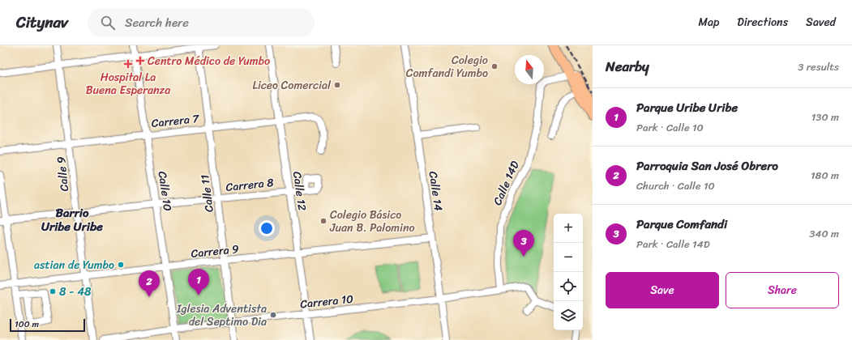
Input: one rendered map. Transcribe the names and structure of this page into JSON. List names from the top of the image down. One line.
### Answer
{"streets":{"street":["Carrera 7","Calle 9","Calle 14D","Carrera 8","Calle 10","Calle 12","Calle 14","Calle 11","Carrera 9","Carrera 10"]},"crossings":[["Carrera 7","Calle 9"],["Carrera 7","Calle 10"],["Carrera 7","Calle 12"],["Carrera 7","Calle 11"],["Calle 9","Carrera 8"],["Calle 9","Carrera 9"],["Calle 14D","Carrera 10"],["Carrera 8","Calle 10"],["Carrera 8","Calle 12"],["Carrera 8","Calle 11"],["Calle 10","Carrera 9"],["Calle 10","Carrera 10"],["Calle 12","Carrera 9"],["Calle 12","Carrera 10"],["Calle 14","Carrera 9"],["Calle 14","Carrera 10"],["Calle 11","Carrera 9"],["Calle 11","Carrera 10"]],"districts":["Barrio Uribe Uribe"],"places":{"health":["Centro Médico de Yumbo","Hospital La Buena Esperanza"],"other":["Colegio Comfandi Yumbo","Liceo Comercial","Colegio Básico Juan B. Palomino","astian de Yumbo","8 - 48","Iglesia Adventista del Septimo Dia"]},"scale_bar":"100 m","north":"top","page":{"header":"Citynav","search":"Search here","nav":["Map","Directions","Saved"],"heading":["Nearby","3 results"],"list":[{"mark":"1","name":"Parque Uribe Uribe","note":"Park · Calle 10","value":"130 m"},{"mark":"2","name":"Parroquia San José Obrero","note":"Church · Calle 10","value":"180 m"},{"mark":"3","name":"Parque Comfandi","note":"Park · Calle 14D","value":"340 m"}],"map_buttons":["+","−"],"pins":["3","1","2"],"buttons":["Save","Share"],"scale":"100 m"}}
